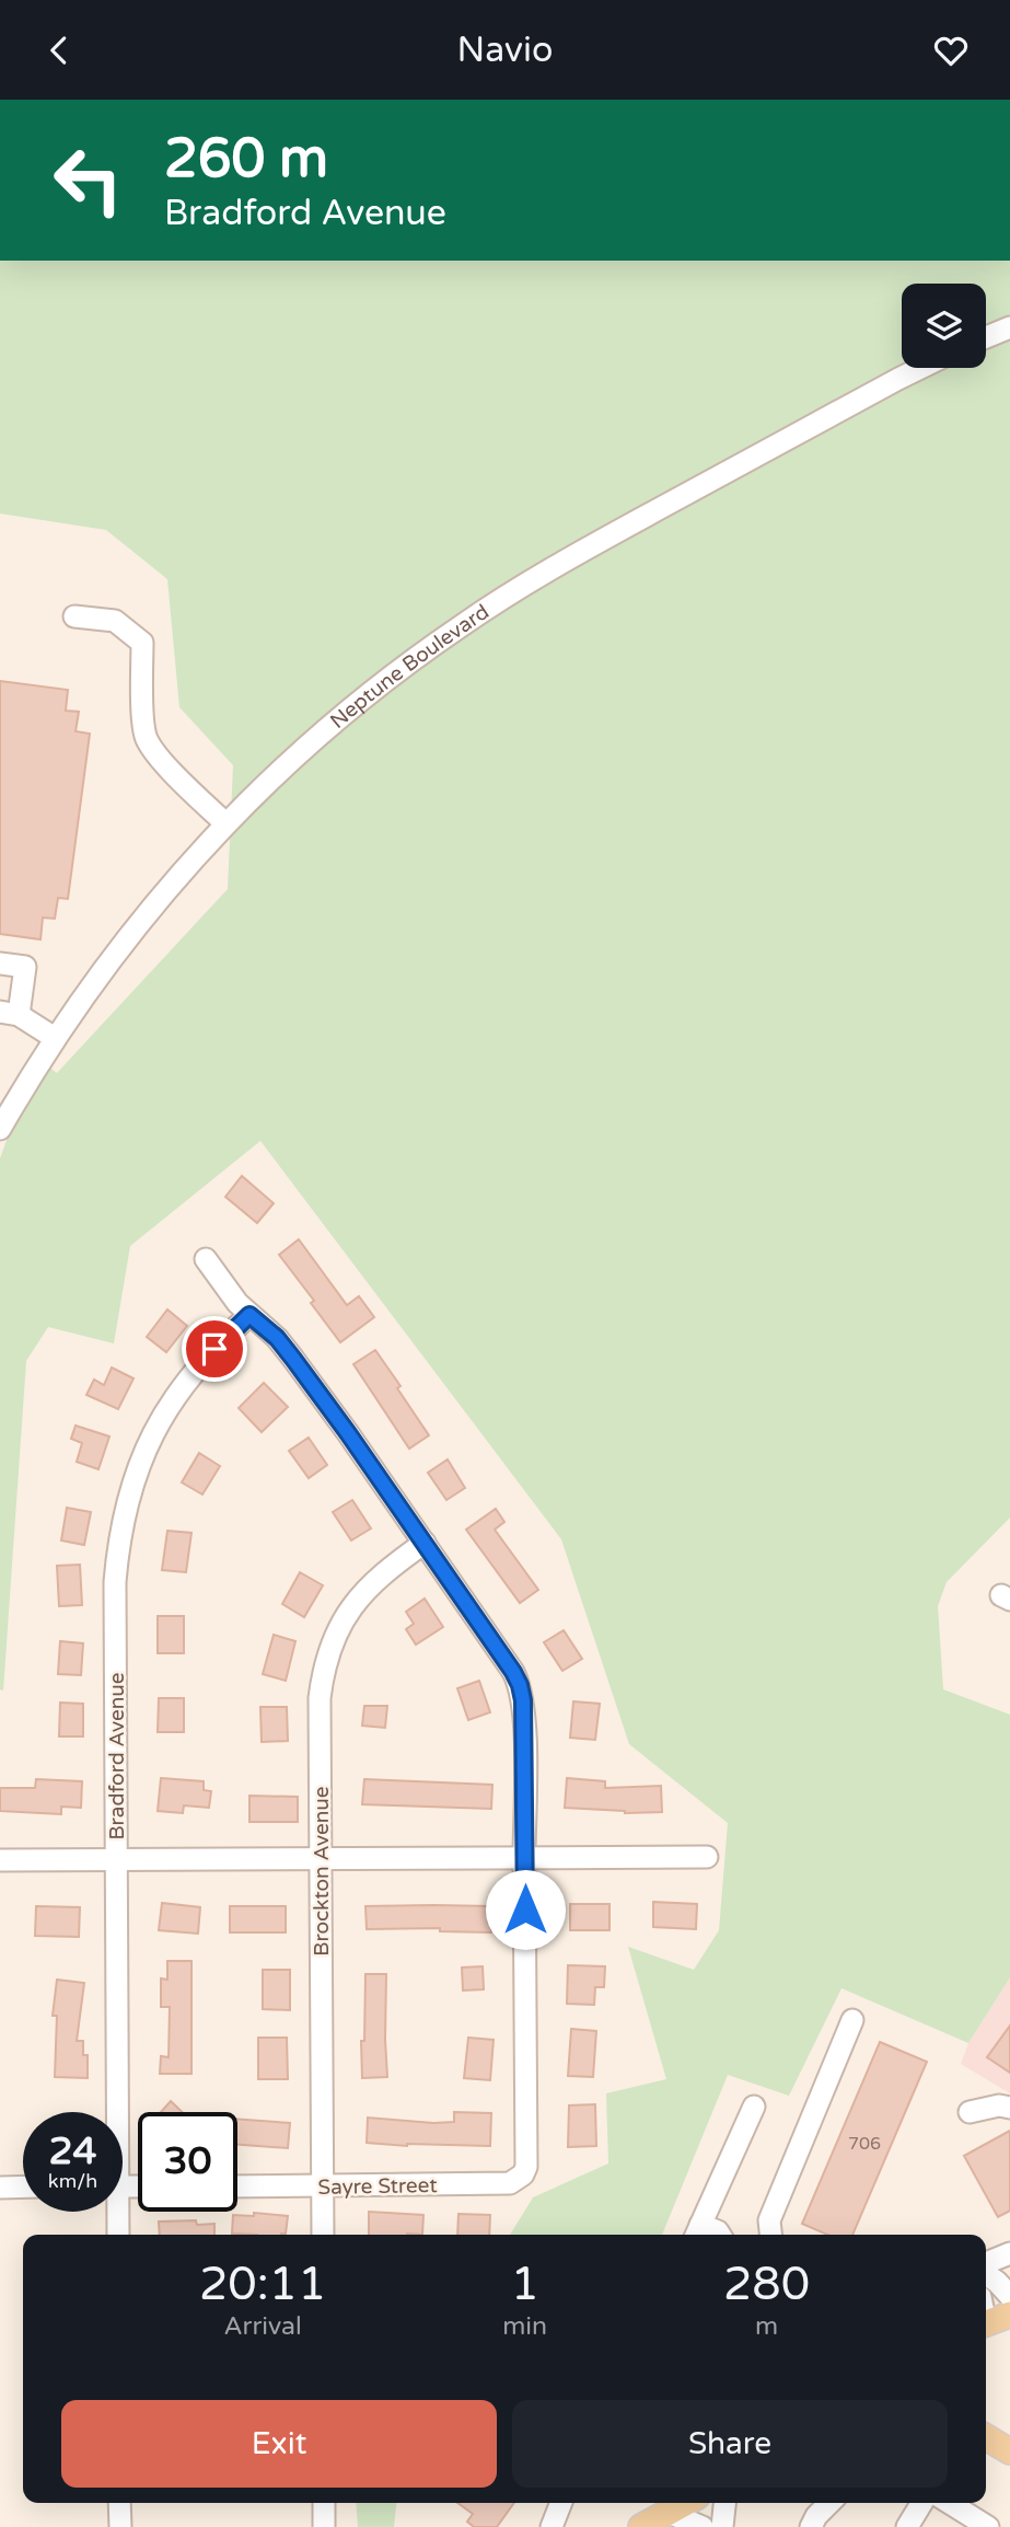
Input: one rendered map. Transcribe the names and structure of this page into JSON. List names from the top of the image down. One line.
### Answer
{"streets":{"street":["Neptune Boulevard","Bradford Avenue","Brockton Avenue","Sayre Street"]},"crossings":[["Brockton Avenue","Sayre Street"]],"house_numbers":["706"],"page":{"header":"Navio","turn":["260 m","Bradford Avenue"],"speed":"24 km/h","limit":"30","eta":["20:11","Arrival","1","min","280","m"],"buttons":["Exit","Share"]}}
